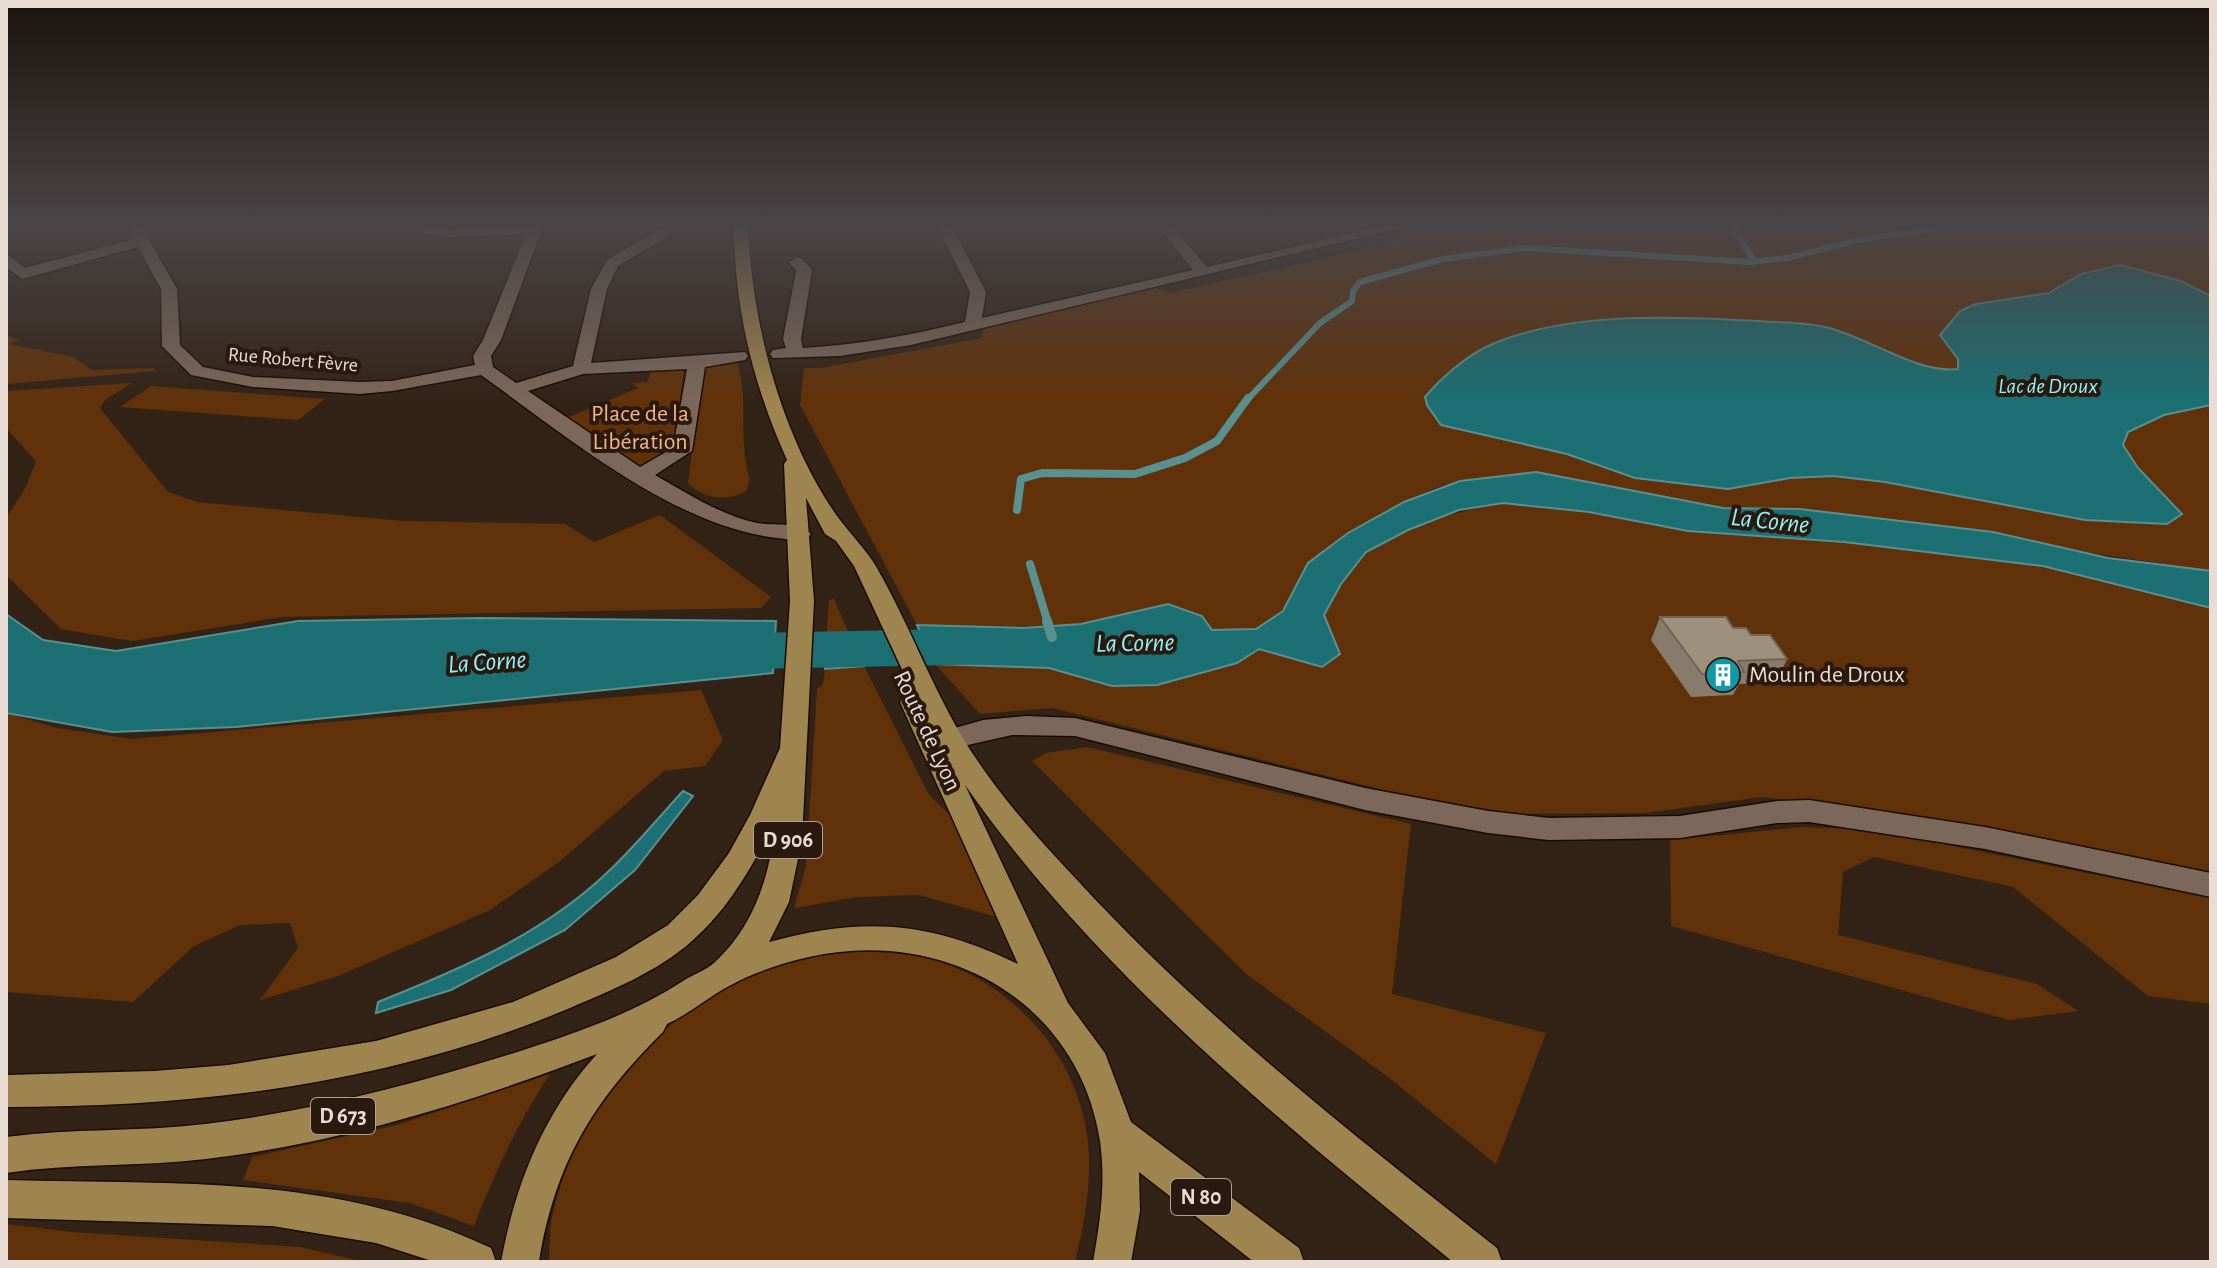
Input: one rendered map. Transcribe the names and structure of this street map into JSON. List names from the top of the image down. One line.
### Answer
{"streets":{"main road":["Route de Lyon","D 906","D 673","N 80"],"street":["Rue Robert Fèvre"]},"water":["Lac de Droux","La Corne"],"parks":["Place de la Libération"],"places":{"building":["Moulin de Droux"]}}
